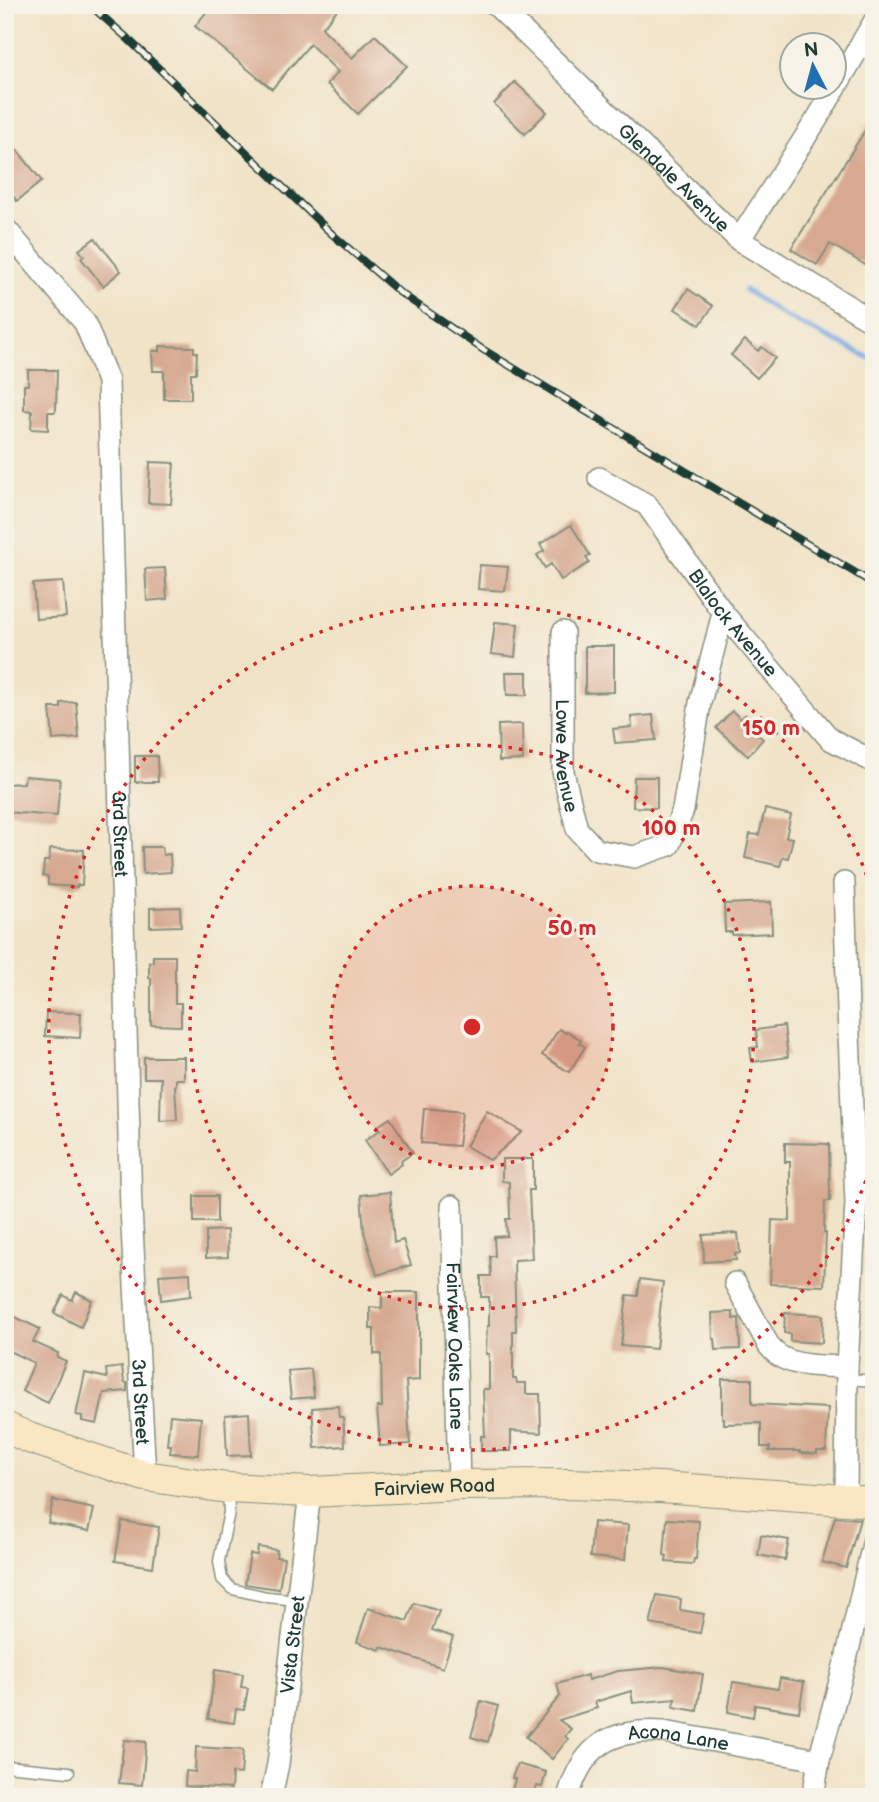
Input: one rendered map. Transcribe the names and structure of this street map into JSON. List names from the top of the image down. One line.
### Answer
{"streets":{"main road":["Fairview Road"],"street":["Glendale Avenue","Blalock Avenue","Lowe Avenue","3rd Street","Fairview Oaks Lane","Vista Street","Acona Lane"]},"crossings":[["Blalock Avenue","Lowe Avenue"],["3rd Street","Fairview Road"],["Fairview Oaks Lane","Fairview Road"],["Fairview Road","Vista Street"]],"north":"top","rings":["150 m","100 m","50 m"]}
